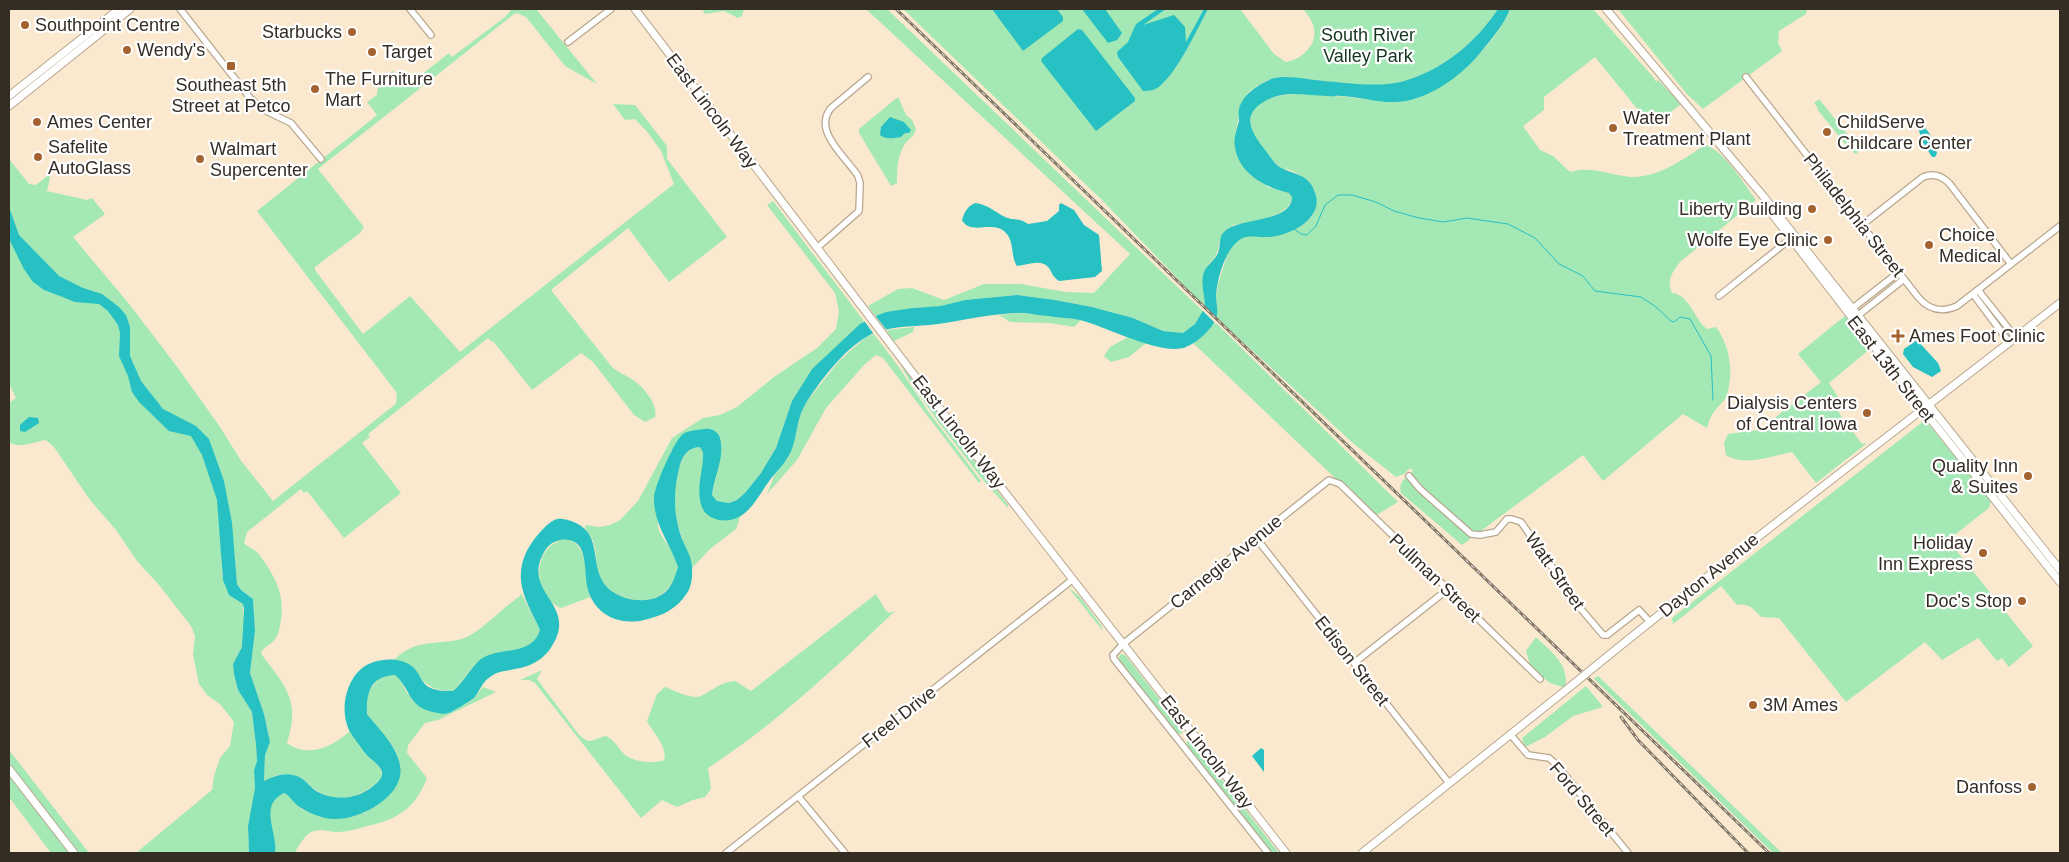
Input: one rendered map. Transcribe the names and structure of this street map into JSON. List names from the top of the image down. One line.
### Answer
{"streets":{"main road":["East Lincoln Way","East 13th Street","Dayton Avenue"],"street":["Philadelphia Street","Carnegie Avenue","Watt Street","Pullman Street","Edison Street","Freel Drive","Ford Street"]},"crossings":[["East Lincoln Way","Carnegie Avenue"],["East Lincoln Way","Freel Drive"],["East 13th Street","Dayton Avenue"],["Carnegie Avenue","Pullman Street"],["Carnegie Avenue","Edison Street"],["Watt Street","Dayton Avenue"],["Dayton Avenue","Edison Street"],["Dayton Avenue","Ford Street"]],"parks":["South River Valley Park"],"places":{"other":["Southpoint Centre","Starbucks","Wendy's","Target","The Furniture Mart","Ames Center","Water Treatment Plant","ChildServe Childcare Center","Safelite AutoGlass","Walmart Supercenter","Liberty Building","Wolfe Eye Clinic","Choice Medical","Dialysis Centers of Central Iowa","Quality Inn & Suites","Holiday Inn Express","Doc's Stop","3M Ames","Danfoss"],"transit":["Southeast 5th Street at Petco"],"health":["Ames Foot Clinic"]}}
